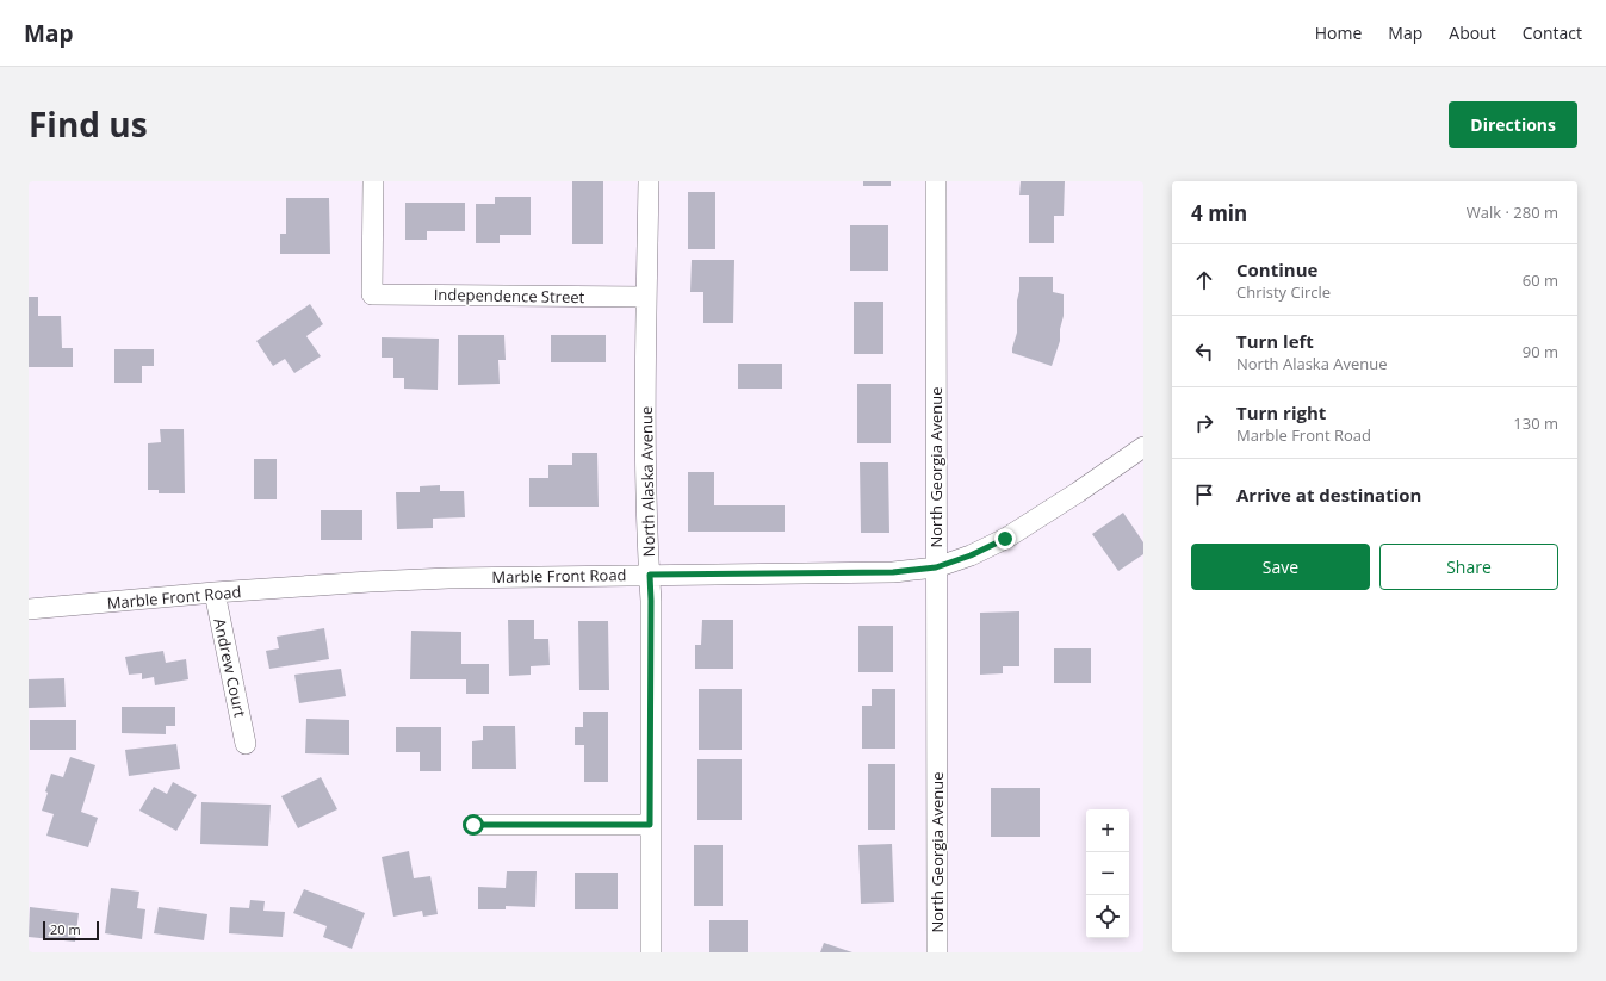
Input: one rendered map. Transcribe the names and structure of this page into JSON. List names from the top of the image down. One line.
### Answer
{"streets":{"street":["Independence Street","North Georgia Avenue","North Alaska Avenue","Marble Front Road","Andrew Court"]},"crossings":[["Independence Street","North Alaska Avenue"],["North Georgia Avenue","Marble Front Road"],["North Alaska Avenue","Marble Front Road"],["Marble Front Road","Andrew Court"]],"scale_bar":"20 m","page":{"header":"Map","nav":["Home","Map","About","Contact"],"title":"Find us","buttons":["Directions",["Save","Share"]],"heading":["4 min","Walk · 280 m"],"list":[["Continue","Christy Circle","60 m"],["Turn left","North Alaska Avenue","90 m"],["Turn right","Marble Front Road","130 m"],"Arrive at destination"],"map_buttons":["+","−"],"scale":"20 m"}}
